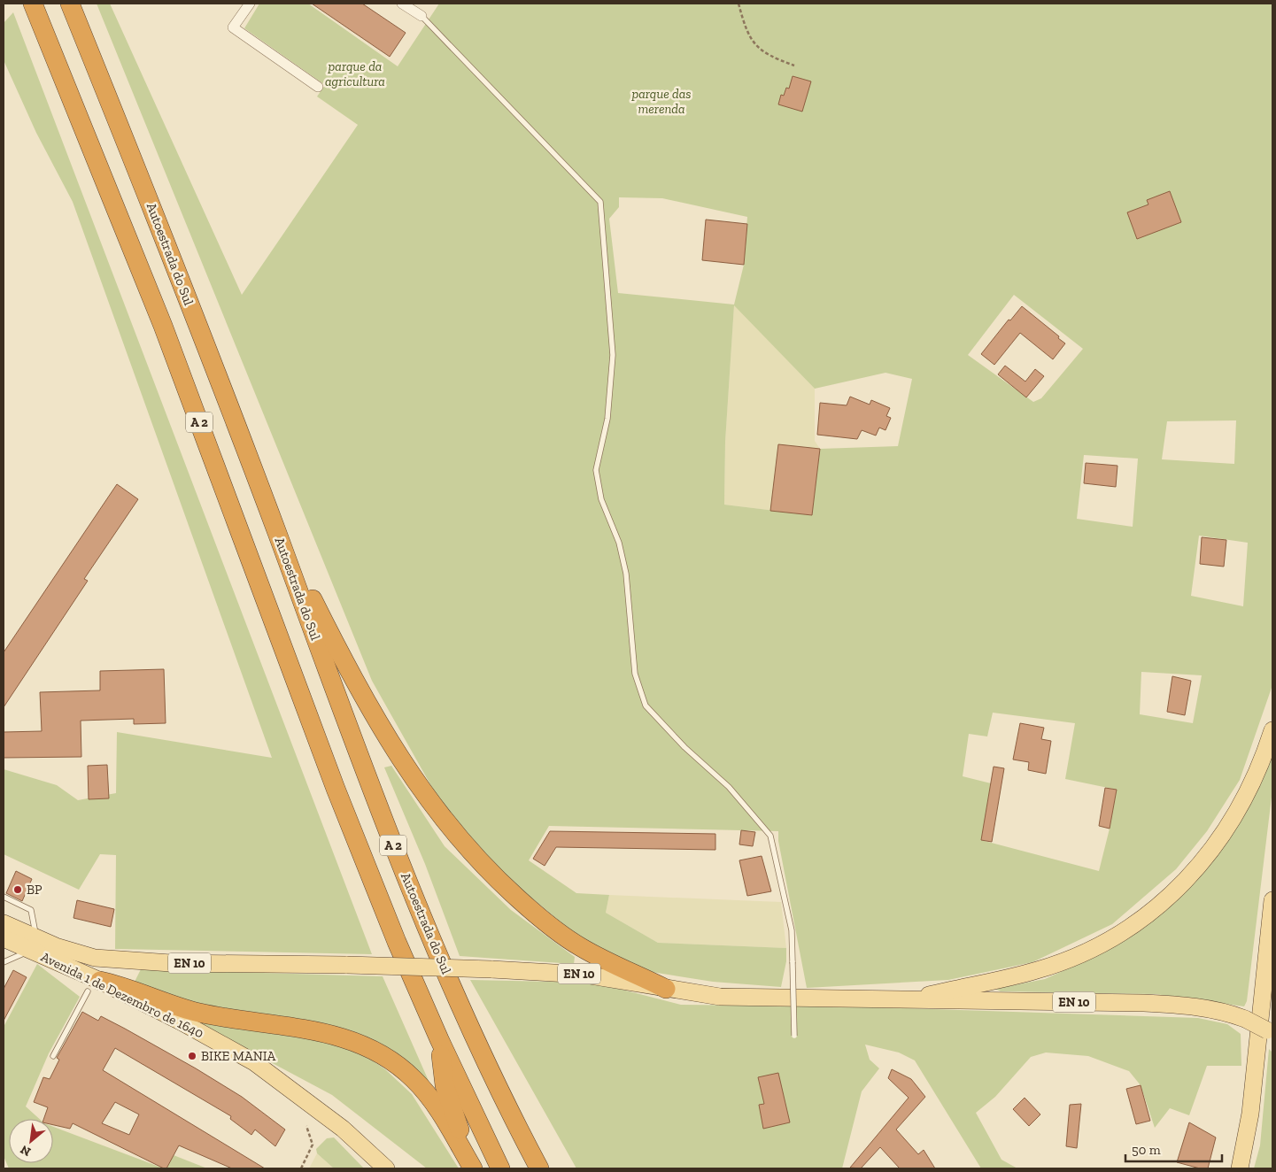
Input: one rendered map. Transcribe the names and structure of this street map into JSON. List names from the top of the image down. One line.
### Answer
{"streets":{"highway":["Autoestrada do Sul","A 2"],"main road":["EN 10","Avenida 1 de Dezembro de 1640"]},"crossings":[["EN 10","Avenida 1 de Dezembro de 1640"]],"parks":["parque da agricultura","parque das merenda"],"places":["BP","BIKE MANIA"],"scale_bar":"50 m","north":"bottom left"}
